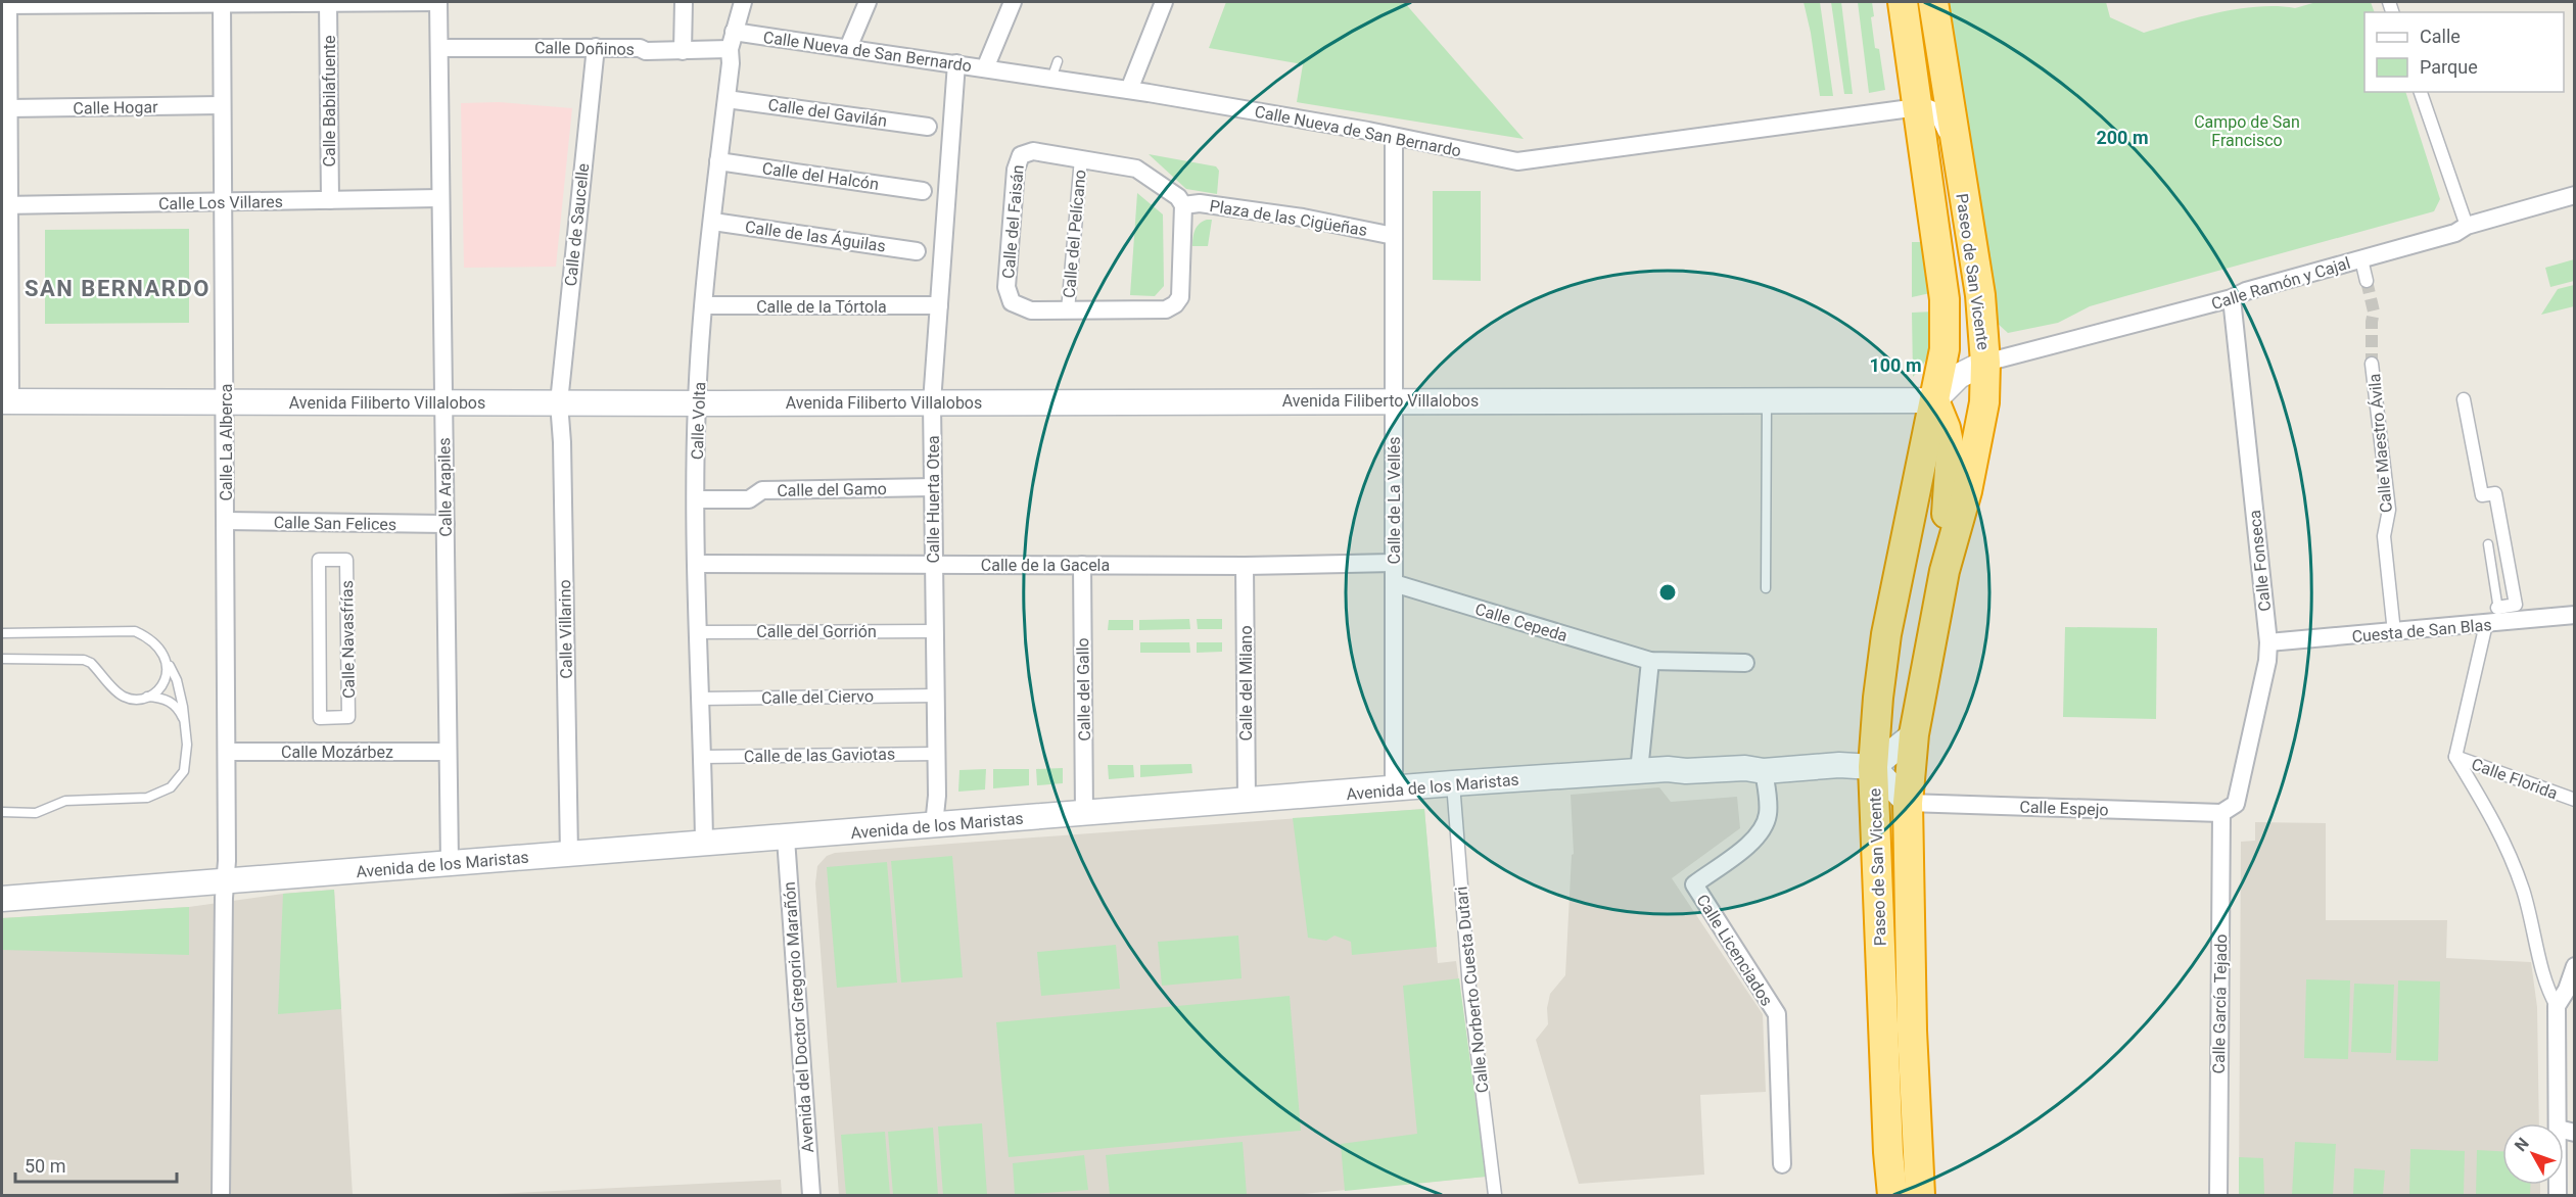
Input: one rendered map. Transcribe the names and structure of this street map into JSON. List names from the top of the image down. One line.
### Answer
{"streets":{"highway":["Paseo de San Vicente"],"main road":["Avenida Filiberto Villalobos","Avenida de los Maristas"],"street":["Calle Doñinos","Calle Nueva de San Bernardo","Calle Babilafuente","Calle Hogar","Calle del Gavilán","Calle del Halcón","Calle Los Villares","Plaza de las Cigüeñas","Calle del Faisán","Calle de Saucelle","Calle del Pelícano","Calle de las Águilas","Calle Ramón y Cajal","Calle de la Tórtola","Calle Volta","Calle La Alberca","Calle Maestro Ávila","Calle Arapiles","Calle del Gamo","Calle Huerta Otea","Calle de La Vellés","Calle San Felices","Calle Fonseca","Calle de la Gacela","Calle Cepeda","Calle Villarino","Cuesta de San Blas","Calle del Gorrión","Calle Navasfrías","Calle del Milano","Calle del Gallo","Calle del Ciervo","Calle Mozárbez","Calle de las Gaviotas","Calle Florida","Calle Espejo","Calle Licenciados","Calle Norberto Cuesta Dutari","Calle García Tejado","Avenida del Doctor Gregorio Marañón"]},"crossings":[["Calle Doñinos","Calle de Saucelle"],["Calle Doñinos","Calle Volta"],["Calle Doñinos","Calle Arapiles"],["Calle Nueva de San Bernardo","Paseo de San Vicente"],["Calle Nueva de San Bernardo","Calle Volta"],["Calle Nueva de San Bernardo","Calle Huerta Otea"],["Calle Nueva de San Bernardo","Calle de La Vellés"],["Calle Babilafuente","Calle Los Villares"],["Calle Hogar","Calle La Alberca"],["Calle del Gavilán","Calle Volta"],["Calle del Halcón","Calle Volta"],["Calle Los Villares","Calle La Alberca"],["Calle Los Villares","Calle Arapiles"],["Plaza de las Cigüeñas","Calle del Faisán"],["Plaza de las Cigüeñas","Calle de La Vellés"],["Calle del Faisán","Calle del Pelícano"],["Calle de Saucelle","Avenida Filiberto Villalobos"],["Calle de Saucelle","Calle Villarino"],["Calle de las Águilas","Calle Volta"],["Paseo de San Vicente","Calle Ramón y Cajal"],["Paseo de San Vicente","Avenida Filiberto Villalobos"],["Paseo de San Vicente","Avenida de los Maristas"],["Paseo de San Vicente","Calle Espejo"],["Calle Ramón y Cajal","Calle Fonseca"],["Calle de la Tórtola","Calle Volta"],["Calle de la Tórtola","Calle Huerta Otea"],["Avenida Filiberto Villalobos","Calle Volta"],["Avenida Filiberto Villalobos","Calle La Alberca"],["Avenida Filiberto Villalobos","Calle Arapiles"],["Avenida Filiberto Villalobos","Calle Huerta Otea"],["Avenida Filiberto Villalobos","Calle de La Vellés"],["Avenida Filiberto Villalobos","Calle Villarino"],["Calle Volta","Calle del Gamo"],["Calle Volta","Calle de la Gacela"],["Calle Volta","Calle del Gorrión"],["Calle Volta","Calle del Ciervo"],["Calle Volta","Calle de las Gaviotas"],["Calle Volta","Avenida de los Maristas"],["Calle La Alberca","Calle San Felices"],["Calle La Alberca","Calle Mozárbez"],["Calle La Alberca","Avenida de los Maristas"],["Calle Maestro Ávila","Cuesta de San Blas"],["Calle Arapiles","Calle San Felices"],["Calle Arapiles","Calle Mozárbez"],["Calle Arapiles","Avenida de los Maristas"],["Calle del Gamo","Calle Huerta Otea"],["Calle Huerta Otea","Calle de la Gacela"],["Calle Huerta Otea","Calle del Gorrión"],["Calle Huerta Otea","Calle del Ciervo"],["Calle Huerta Otea","Calle de las Gaviotas"],["Calle Huerta Otea","Avenida de los Maristas"],["Calle de La Vellés","Calle de la Gacela"],["Calle de La Vellés","Calle Cepeda"],["Calle de La Vellés","Avenida de los Maristas"],["Calle Fonseca","Cuesta de San Blas"],["Calle Fonseca","Calle Espejo"],["Calle Fonseca","Calle García Tejado"],["Calle de la Gacela","Calle del Milano"],["Calle de la Gacela","Calle del Gallo"],["Calle Villarino","Avenida de los Maristas"],["Calle del Milano","Avenida de los Maristas"],["Calle del Gallo","Avenida de los Maristas"],["Avenida de los Maristas","Calle Licenciados"],["Avenida de los Maristas","Calle Norberto Cuesta Dutari"],["Avenida de los Maristas","Avenida del Doctor Gregorio Marañón"],["Calle Espejo","Calle García Tejado"]],"districts":["SAN BERNARDO"],"parks":["Campo de San Francisco"],"legend":["Calle","Parque"],"scale_bar":"50 m","north":"top left","rings":["200 m","100 m"]}
